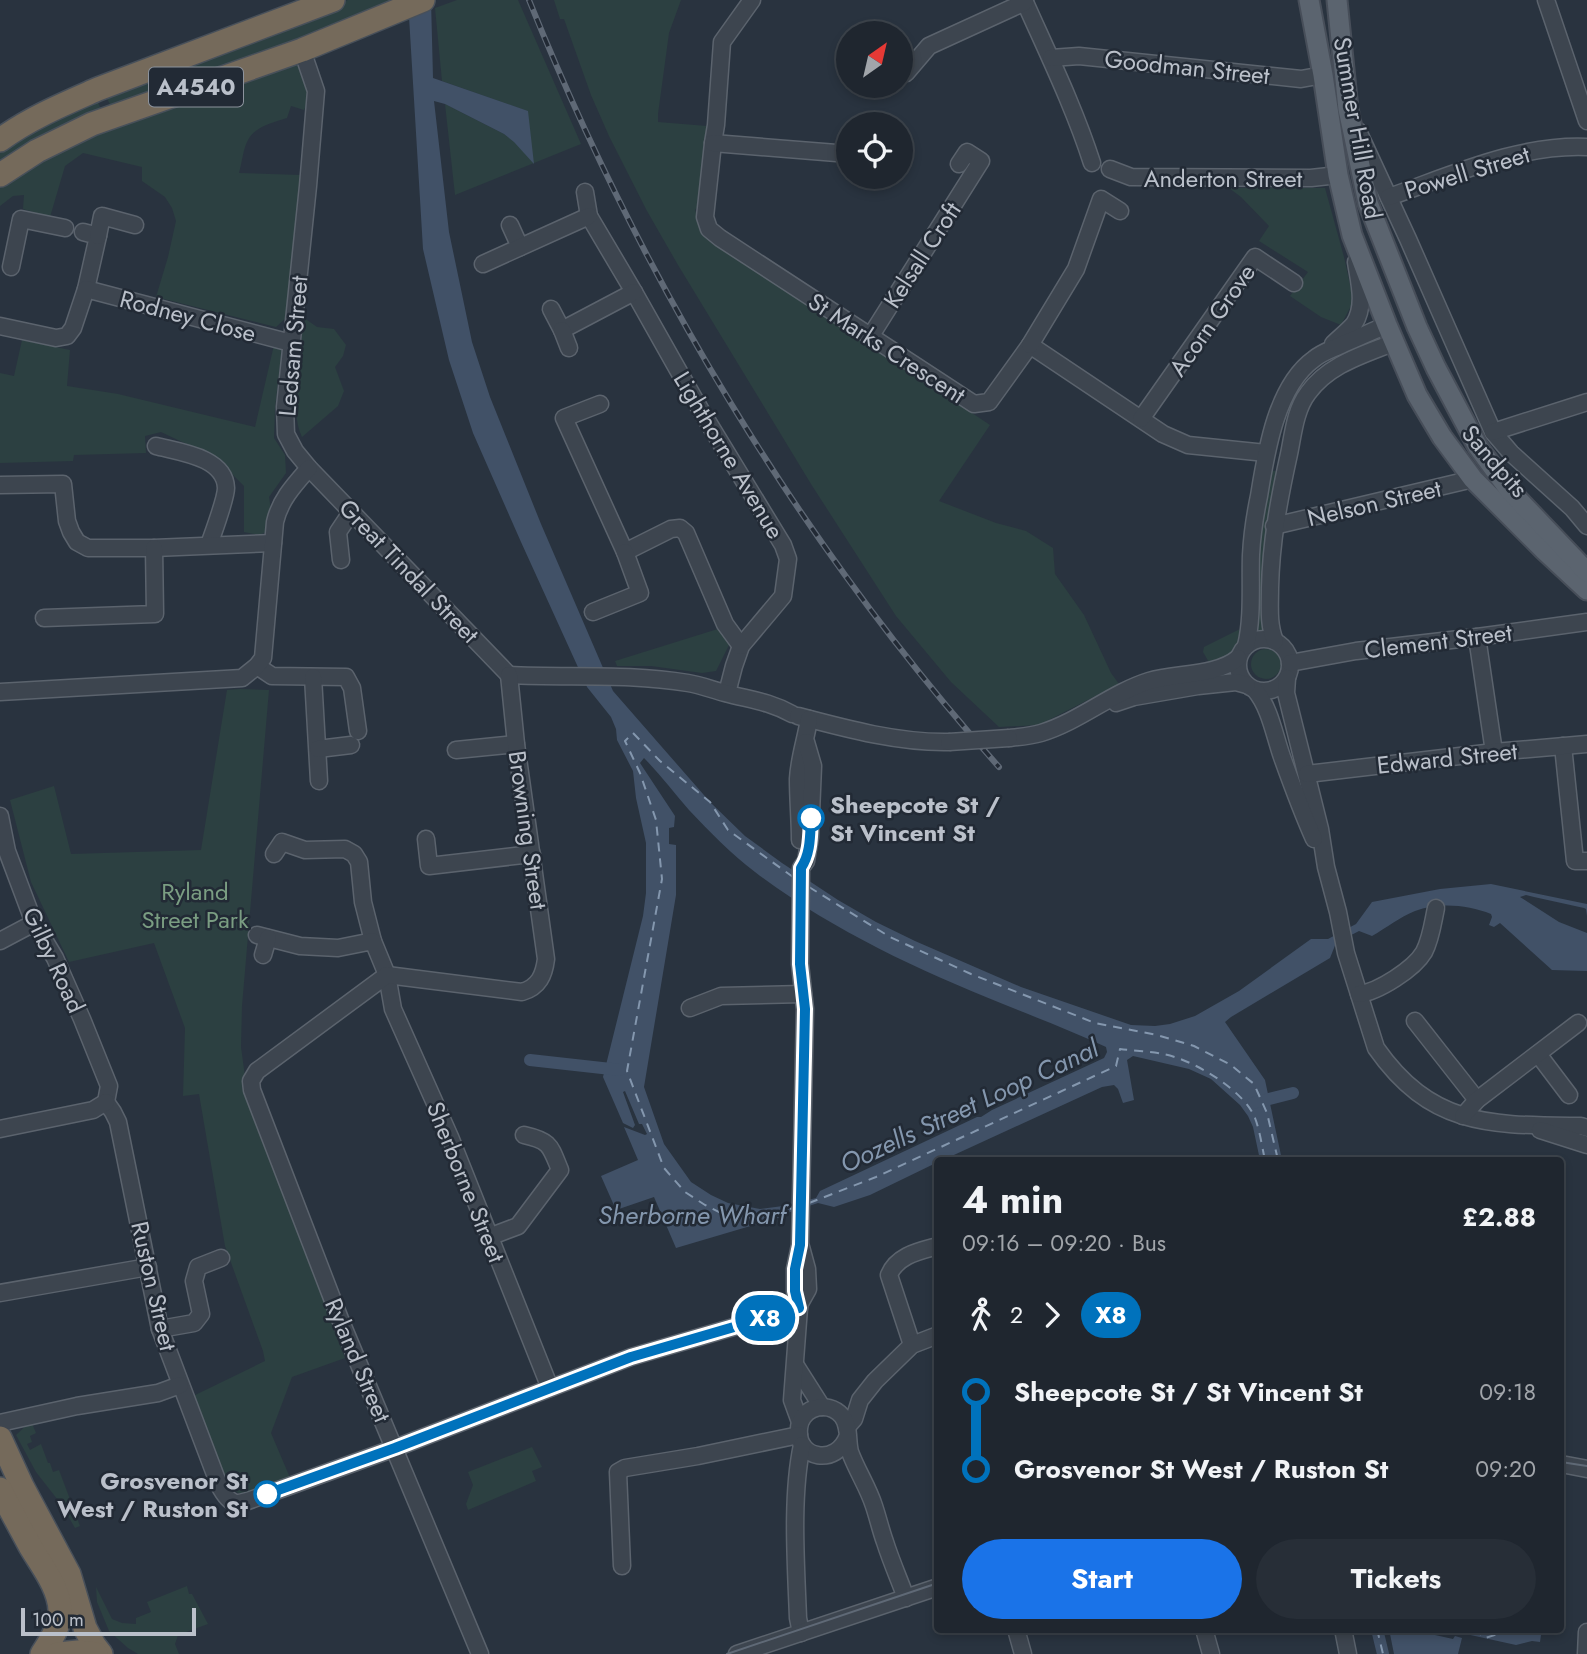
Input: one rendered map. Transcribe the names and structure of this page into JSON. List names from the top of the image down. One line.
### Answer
{"streets":{"highway":["A4540"],"main road":["Summer Hill Road","Sandpits"],"street":["Goodman Street","Powell Street","Anderton Street","Kelsall Croft","Rodney Close","Acorn Grove","Ledsam Street","St Marks Crescent","Lighthorne Avenue","Nelson Street","Great Tindal Street","Clement Street","Edward Street","Browning Street","Gilby Road","Sherborne Street","Ruston Street","Ryland Street"]},"crossings":[["Goodman Street","Summer Hill Road"],["A4540","Ledsam Street"],["Summer Hill Road","Powell Street"],["Summer Hill Road","Anderton Street"],["Summer Hill Road","Sandpits"],["Kelsall Croft","St Marks Crescent"],["Rodney Close","Ledsam Street"],["Ledsam Street","Great Tindal Street"],["Sandpits","Nelson Street"],["Great Tindal Street","Browning Street"],["Browning Street","Sherborne Street"],["Browning Street","Ryland Street"],["Gilby Road","Ruston Street"],["Sherborne Street","Ryland Street"],["Ruston Street","Ryland Street"]],"water":["Oozells Street Loop Canal","Sherborne Wharf"],"parks":["Ryland Street Park"],"places":["Sheepcote St / St Vincent St","Grosvenor St West / Ruston St"],"lines":["bus line X8"],"scale_bar":"100 m","north":"top right","page":{"on_map":"X8","heading":["4 min","09:16 – 09:20 · Bus","£2.88"],"legs":["2","X8"],"list":[{"name":"Sheepcote St / St Vincent St","value":"09:18"},{"name":"Grosvenor St West / Ruston St","value":"09:20"}],"buttons":["Start","Tickets"],"scale":"100 m"}}
